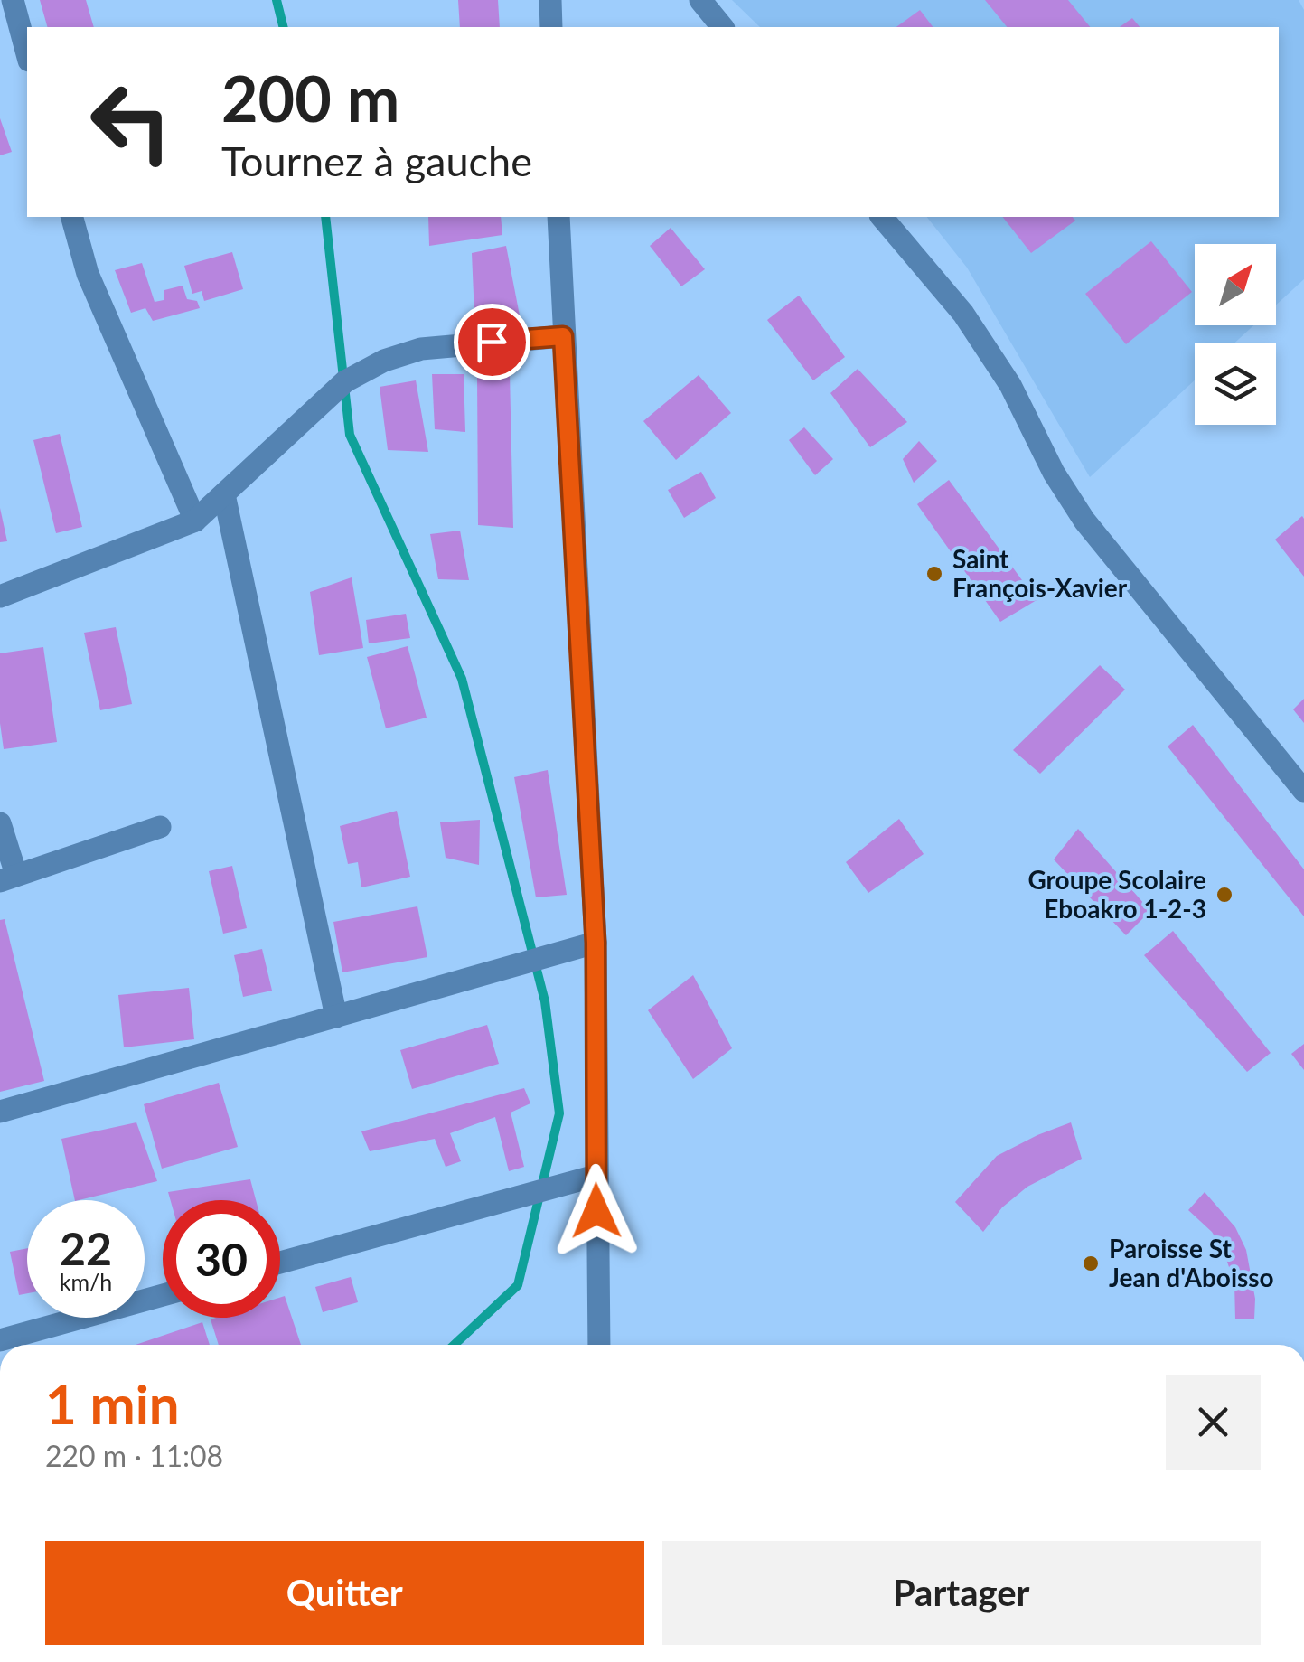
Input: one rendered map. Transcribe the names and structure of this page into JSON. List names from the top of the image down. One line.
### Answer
{"places":["Saint François-Xavier","Groupe Scolaire Eboakro 1-2-3","Paroisse St Jean d'Aboisso"],"north":"top right","page":{"turn":["200 m","Tournez à gauche"],"speed":"22 km/h","limit":"30","heading":["1 min","220 m · 11:08"],"buttons":["Quitter","Partager"]}}
